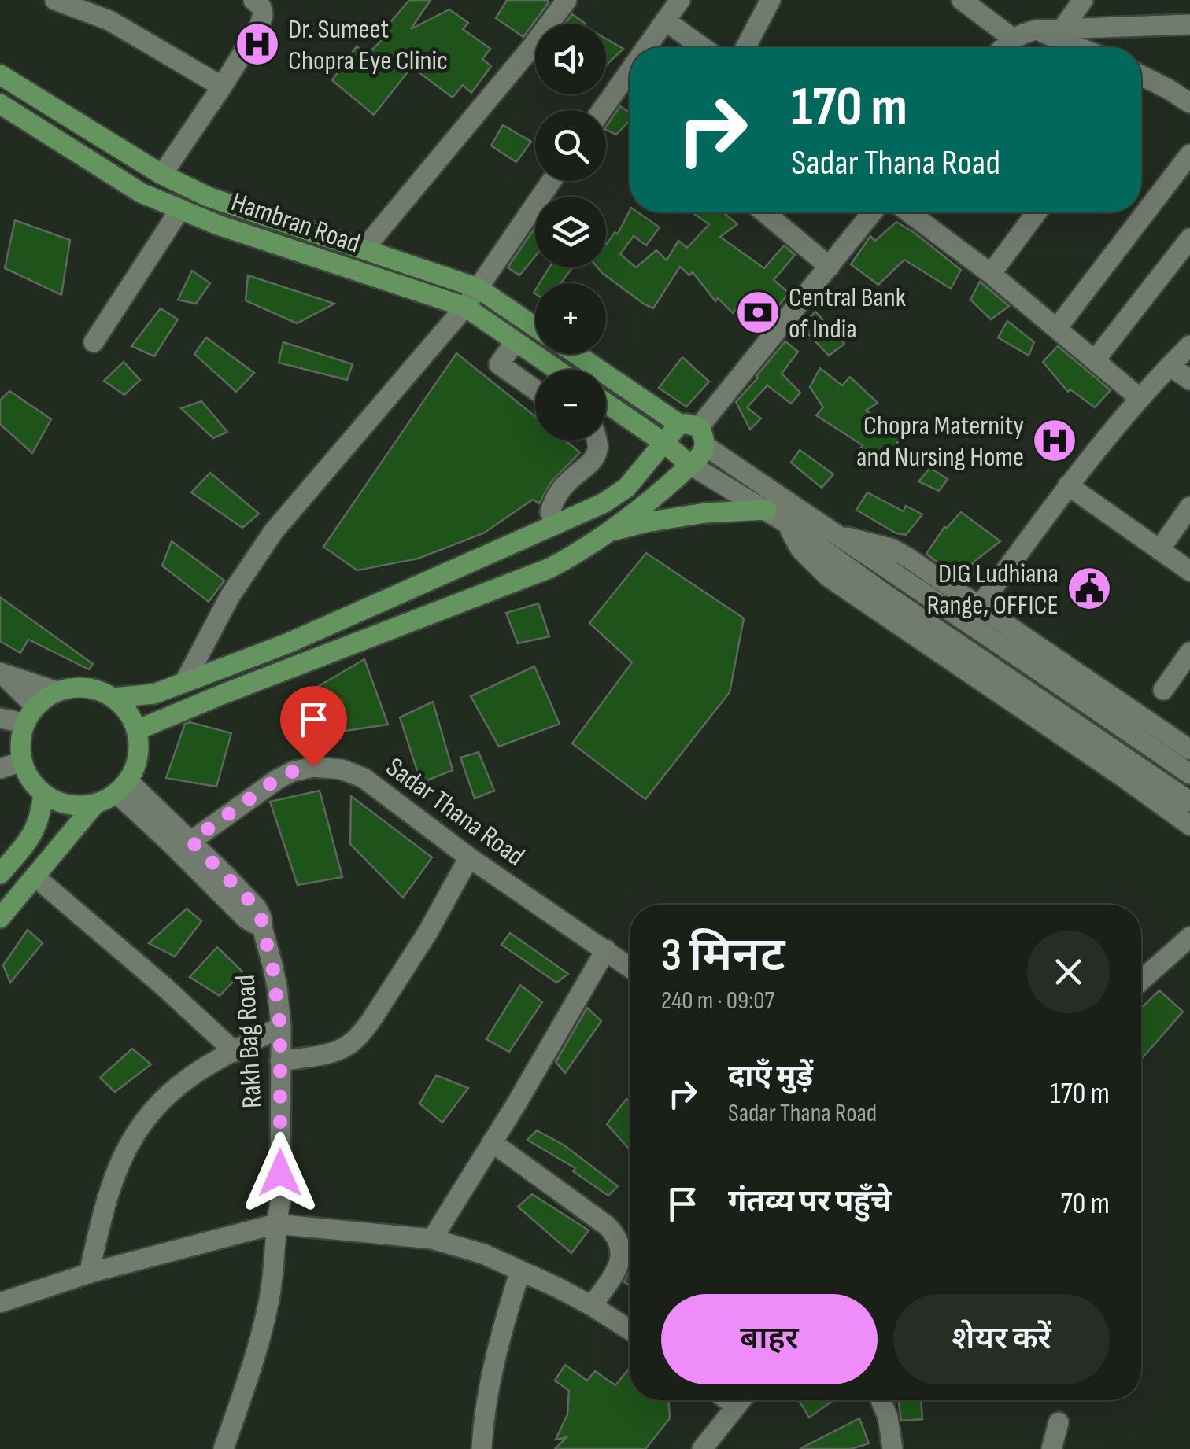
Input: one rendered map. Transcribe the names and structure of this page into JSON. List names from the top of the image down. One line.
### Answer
{"streets":{"main road":["Hambran Road"],"street":["Sadar Thana Road","Rakh Bag Road"]},"crossings":[["Sadar Thana Road","Rakh Bag Road"]],"places":{"hospital":["Dr. Sumeet Chopra Eye Clinic","Chopra Maternity and Nursing Home"],"bank":["Central Bank of India"],"public building":["DIG Ludhiana Range, OFFICE"]},"page":{"map_buttons":["+","−"],"turn":["170 m","Sadar Thana Road"],"heading":["3 मिनट","240 m · 09:07"],"list":[{"name":"दाएँ मुड़ें","note":"Sadar Thana Road","value":"170 m"},{"name":"गंतव्य पर पहुँचे","value":"70 m"}],"buttons":["बाहर","शेयर करें"]}}
